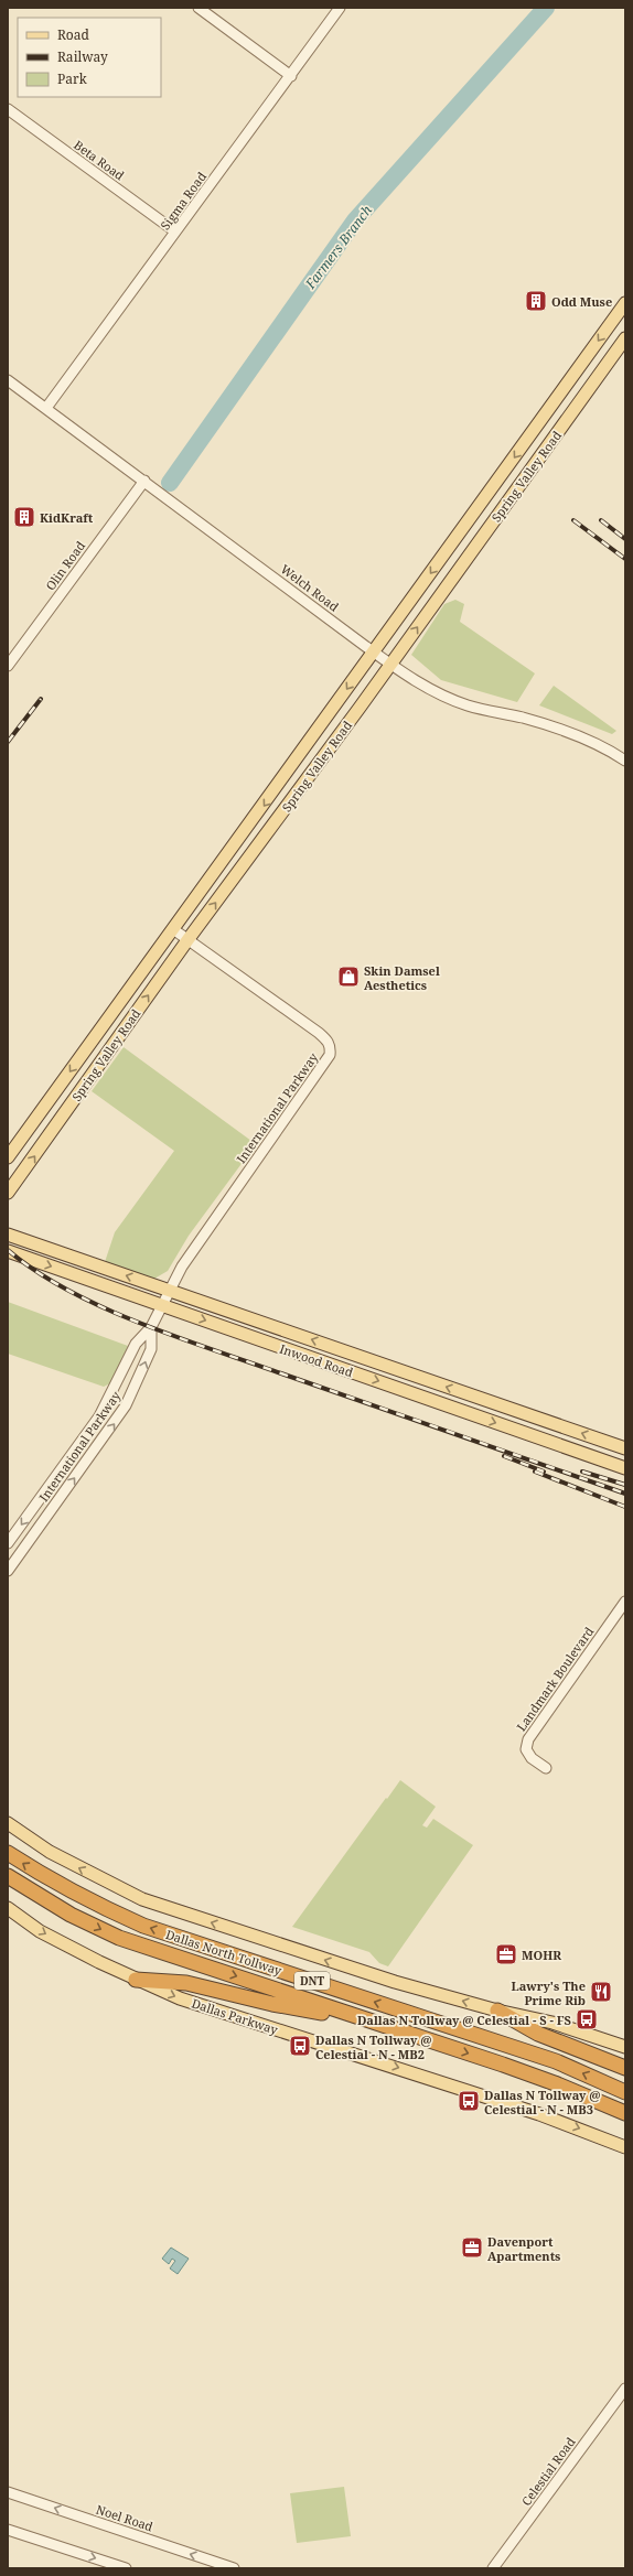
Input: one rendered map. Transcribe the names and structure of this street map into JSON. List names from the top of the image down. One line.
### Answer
{"streets":{"highway":["Dallas North Tollway","DNT"],"main road":["Spring Valley Road","Inwood Road","Dallas Parkway"],"street":["Beta Road","Sigma Road","Olin Road","Welch Road","International Parkway","Landmark Boulevard","Celestial Road","Noel Road"]},"crossings":[["Beta Road","Sigma Road"],["Sigma Road","Welch Road"],["Spring Valley Road","Welch Road"],["Spring Valley Road","International Parkway"],["Olin Road","Welch Road"],["International Parkway","Inwood Road"]],"water":["Farmers Branch"],"places":{"building":["Odd Muse","KidKraft"],"shop":["Skin Damsel Aesthetics"],"office":["MOHR","Davenport Apartments"],"restaurant":["Lawry's The Prime Rib"],"bus stop":["Dallas N Tollway @ Celestial - S - FS","Dallas N Tollway @ Celestial - N - MB2","Dallas N Tollway @ Celestial - N - MB3"]},"legend":["Road","Railway","Park"]}
